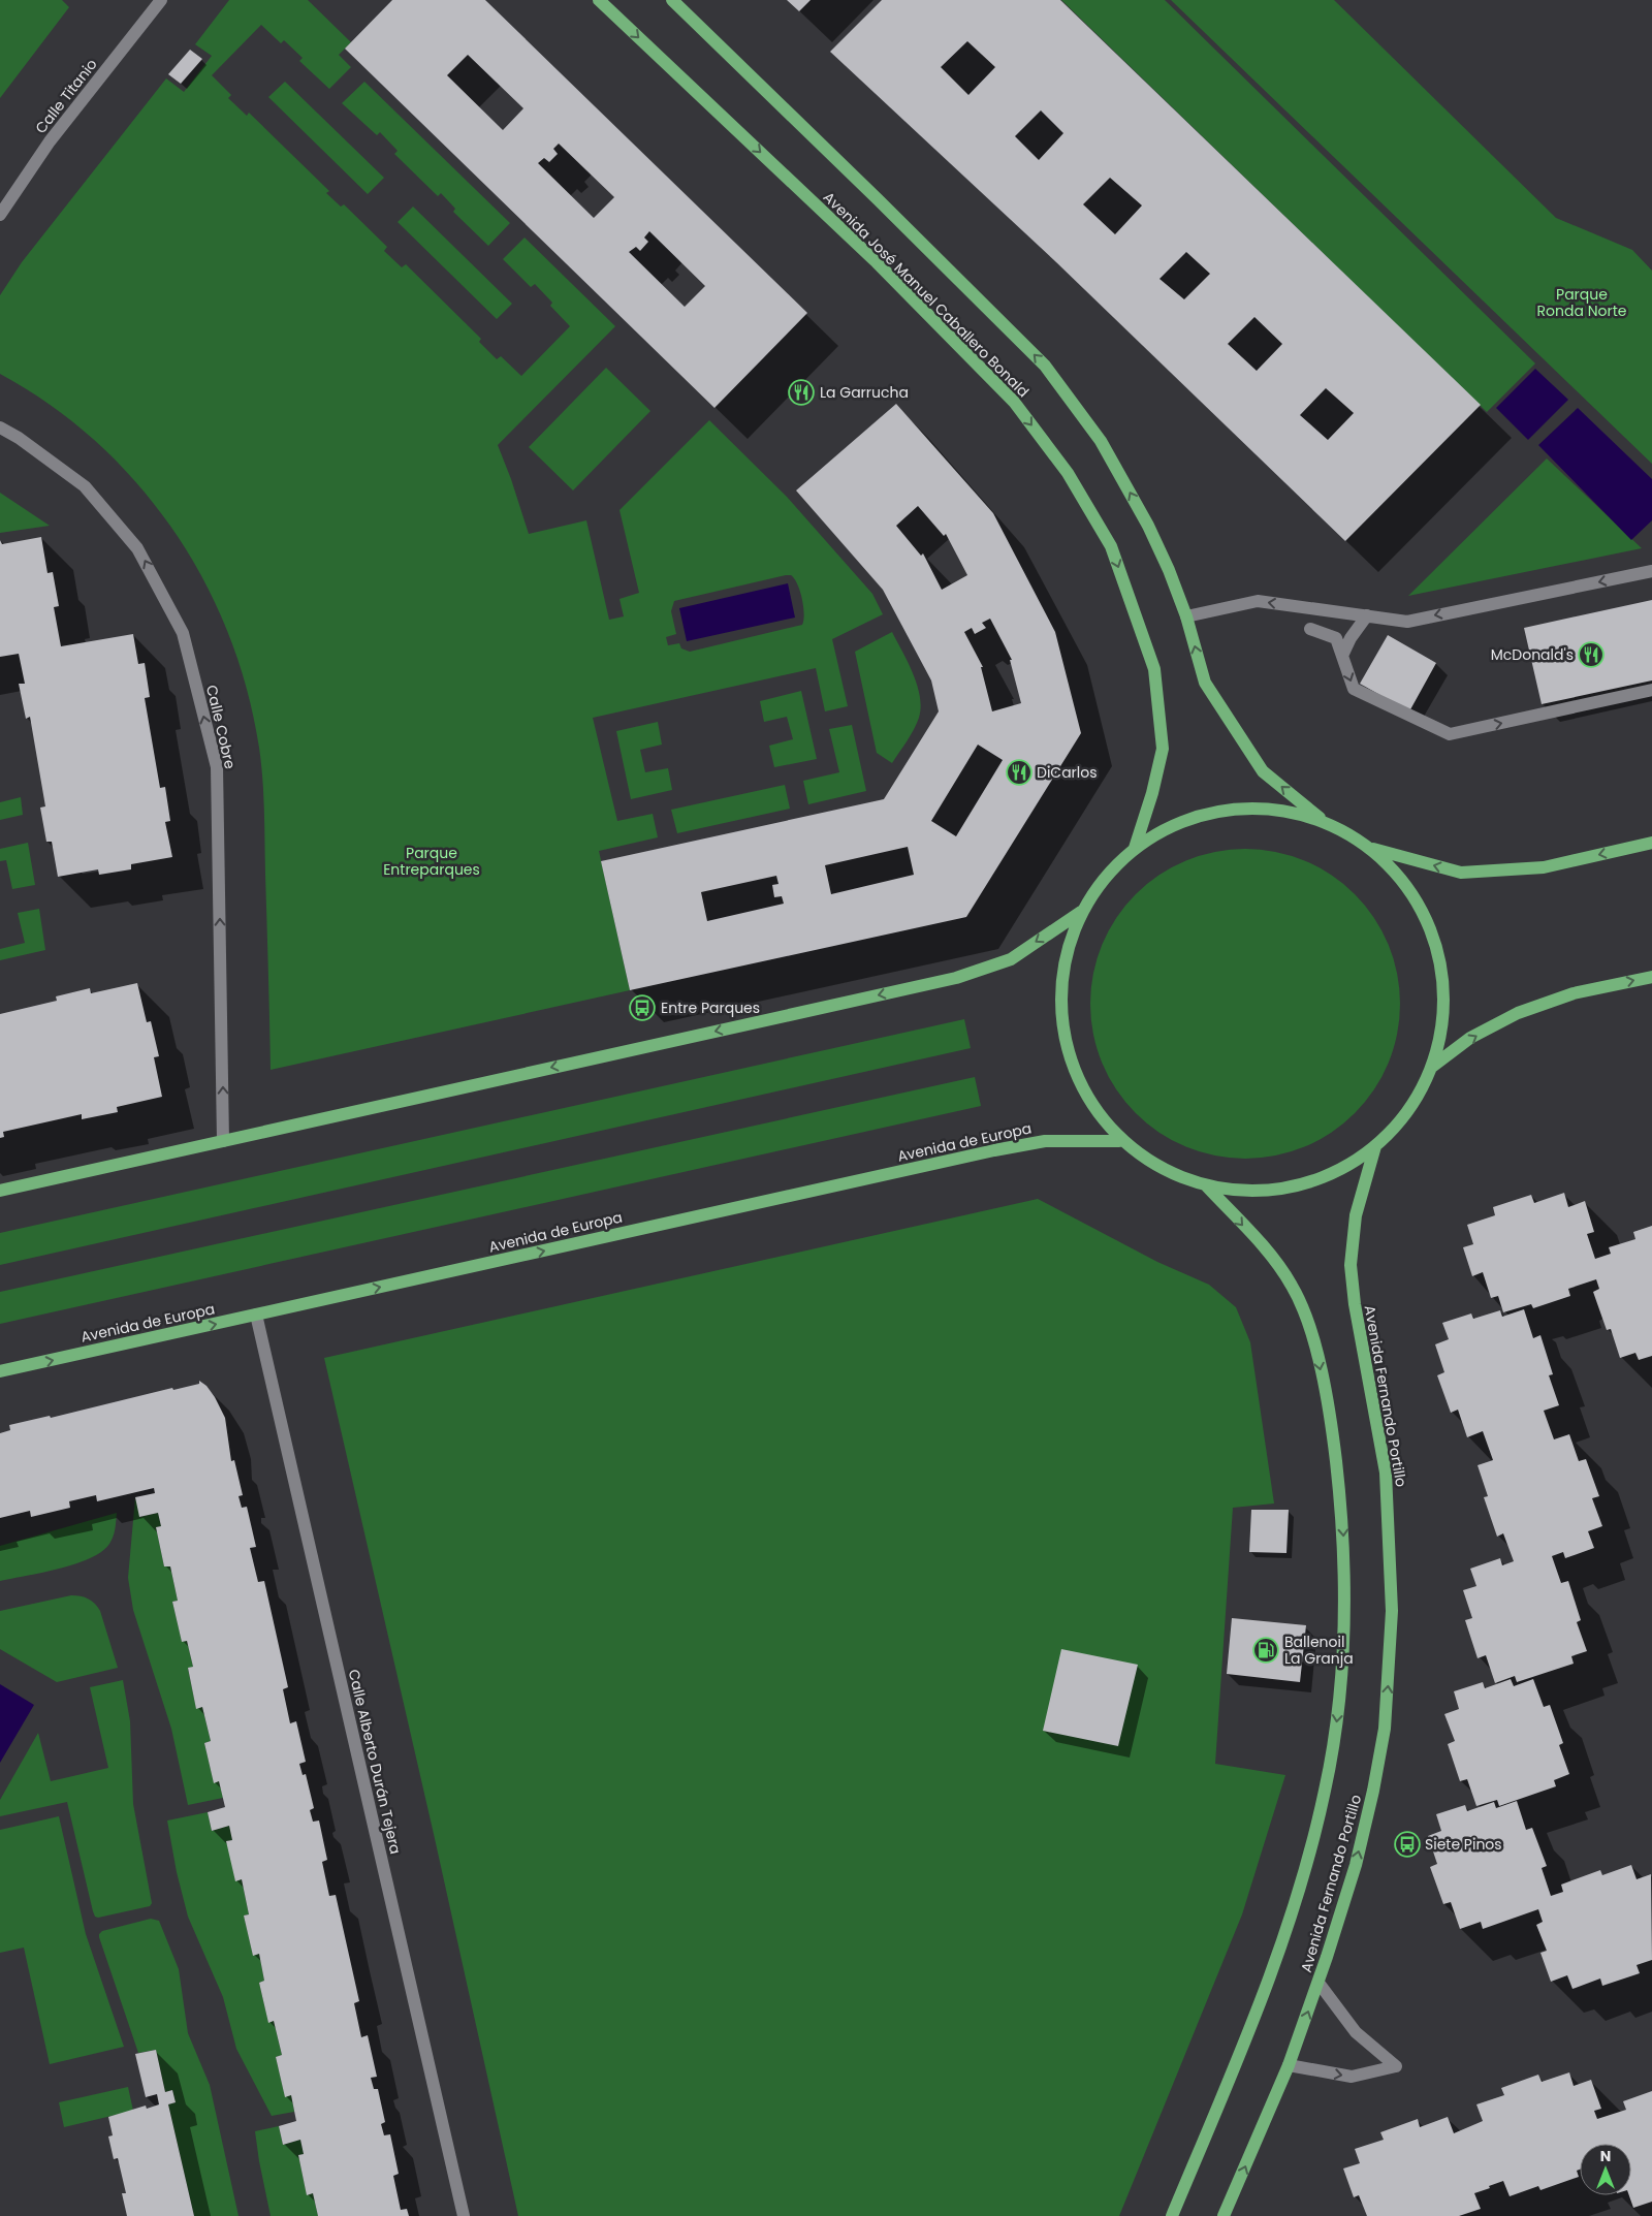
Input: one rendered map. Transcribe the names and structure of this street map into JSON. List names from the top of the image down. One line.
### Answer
{"streets":{"main road":["Avenida José Manuel Caballero Bonald","Avenida de Europa","Avenida Fernando Portillo"],"street":["Calle Titanio","Calle Cobre","Calle Alberto Durán Tejera"]},"crossings":[["Avenida de Europa","Calle Alberto Durán Tejera"]],"one_way":["Calle Cobre","Avenida de Europa"],"parks":["Parque Ronda Norte","Parque Entreparques"],"places":{"restaurant":["La Garrucha","McDonald's","DiCarlos"],"bus stop":["Entre Parques","Siete Pinos"],"fuel station":["Ballenoil La Granja"]},"north":"top"}
